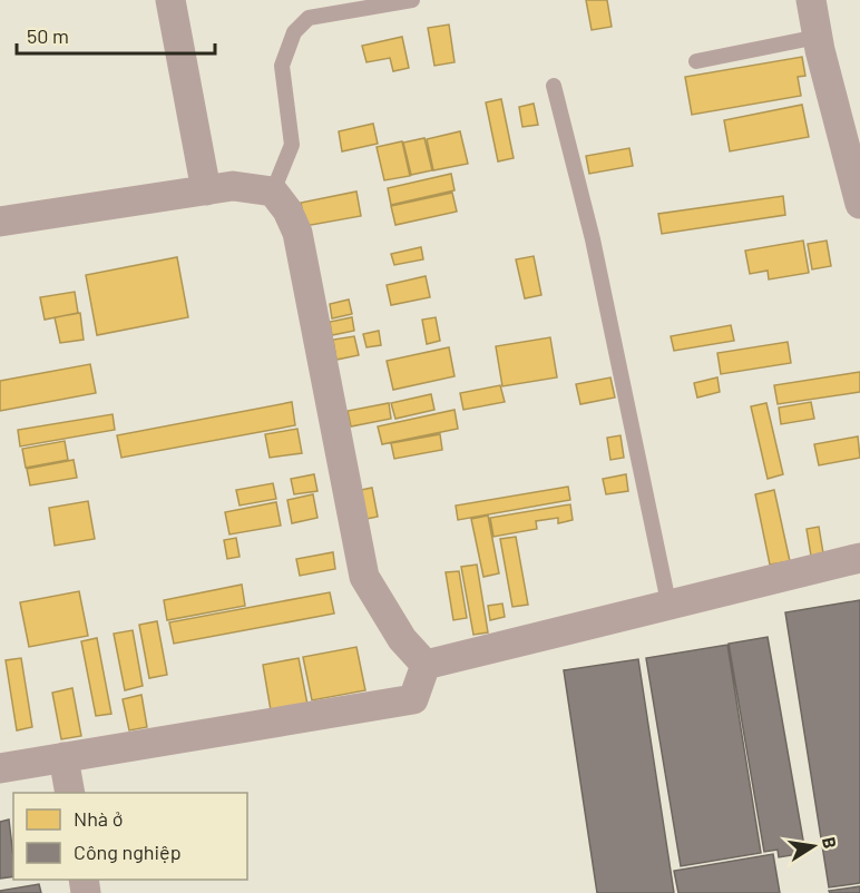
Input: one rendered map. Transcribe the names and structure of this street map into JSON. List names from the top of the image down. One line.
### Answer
{"legend":["Nhà ở","Công nghiệp"],"scale_bar":"50 m","north":"right"}
